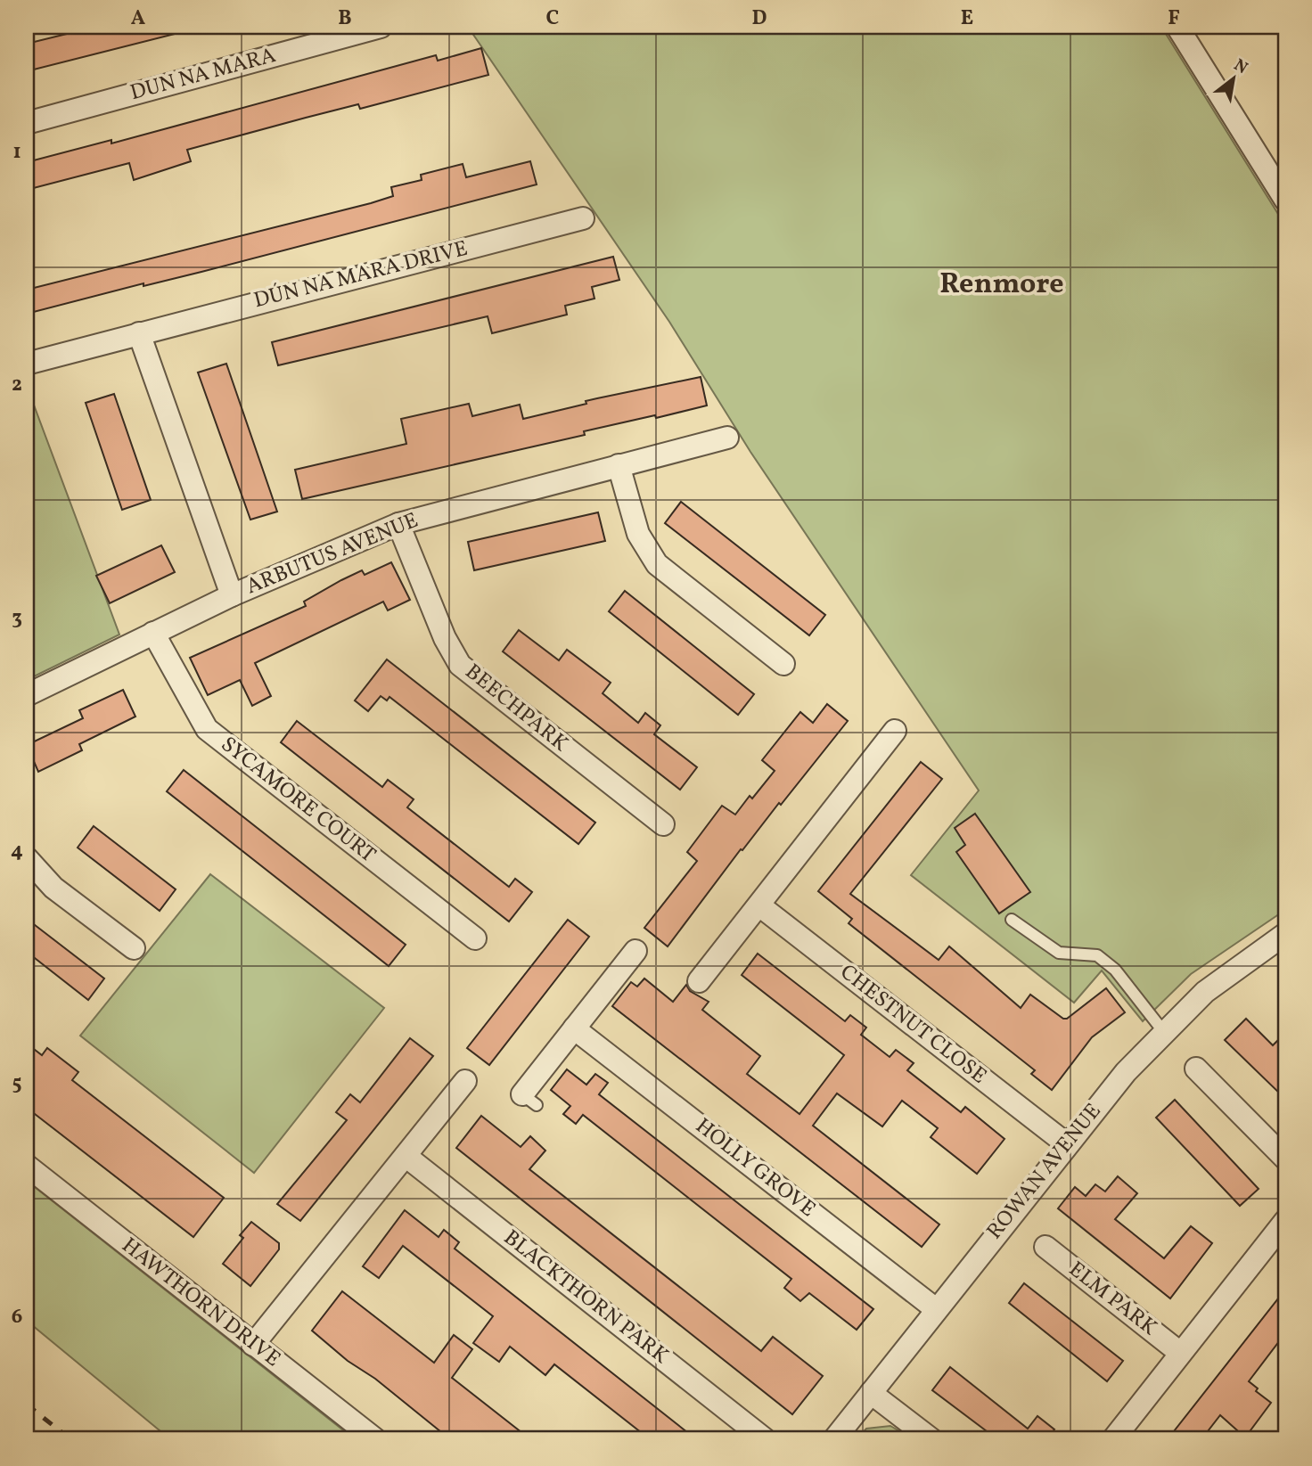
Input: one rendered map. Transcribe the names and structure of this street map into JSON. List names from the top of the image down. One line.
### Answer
{"streets":{"street":["DUN NA MARA","DÚN NA MARA DRIVE","ARBUTUS AVENUE","BEECHPARK","SYCAMORE COURT","CHESTNUT CLOSE","HOLLY GROVE","ROWAN AVENUE","BLACKTHORN PARK","ELM PARK","HAWTHORN DRIVE"]},"crossings":[["ARBUTUS AVENUE","BEECHPARK"],["ARBUTUS AVENUE","SYCAMORE COURT"],["CHESTNUT CLOSE","ROWAN AVENUE"],["HOLLY GROVE","ROWAN AVENUE"]],"districts":["Renmore"],"north":"top right","grid":{"columns":["A","B","C","D","E","F"],"rows":["1","2","3","4","5","6"]}}
